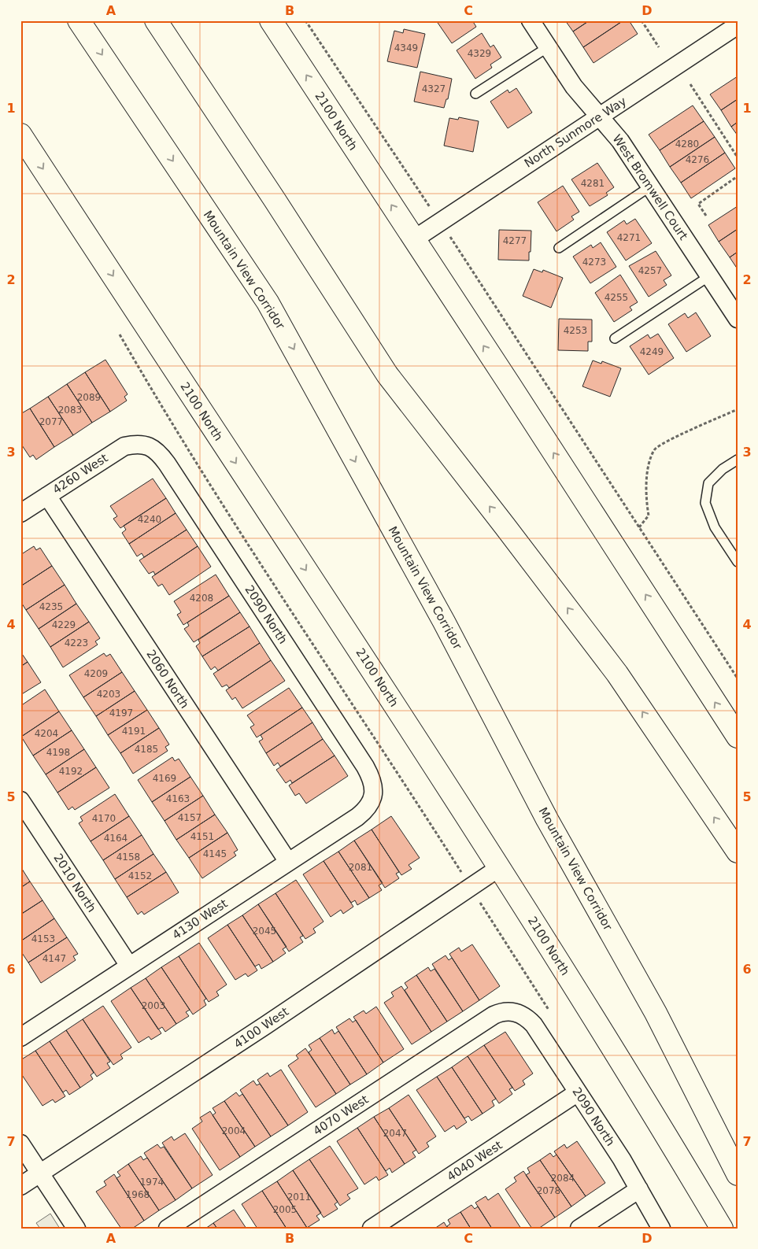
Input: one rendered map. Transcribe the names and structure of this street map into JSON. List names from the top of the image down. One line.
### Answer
{"streets":{"main road":["2100 North","Mountain View Corridor"],"street":["North Sunmore Way","West Bromwell Court","4260 West","2090 North","2060 North","2010 North","4130 West","4100 West","4070 West","4040 West"]},"crossings":[["2100 North","North Sunmore Way"],["2100 North","4100 West"],["North Sunmore Way","West Bromwell Court"],["4260 West","2090 North"],["4260 West","2060 North"],["2090 North","4130 West"],["2090 North","4070 West"],["2090 North","4040 West"],["2060 North","4130 West"],["2010 North","4130 West"]],"house_numbers":["4349","4329","4327","4280","4276","4281","4271","4277","4273","4257","4255","4253","4249","2089","2083","2077","4240","4208","4235","4229","4223","4209","4203","4197","4191","4204","4185","4198","4192","4169","4163","4157","4170","4151","4164","4145","4158","2081","4152","2045","4153","4147","2003","2004","2047","2084","1974","2078","1968","2011","2005"],"grid":{"columns":["A","B","C","D"],"rows":["1","2","3","4","5","6","7"]}}
